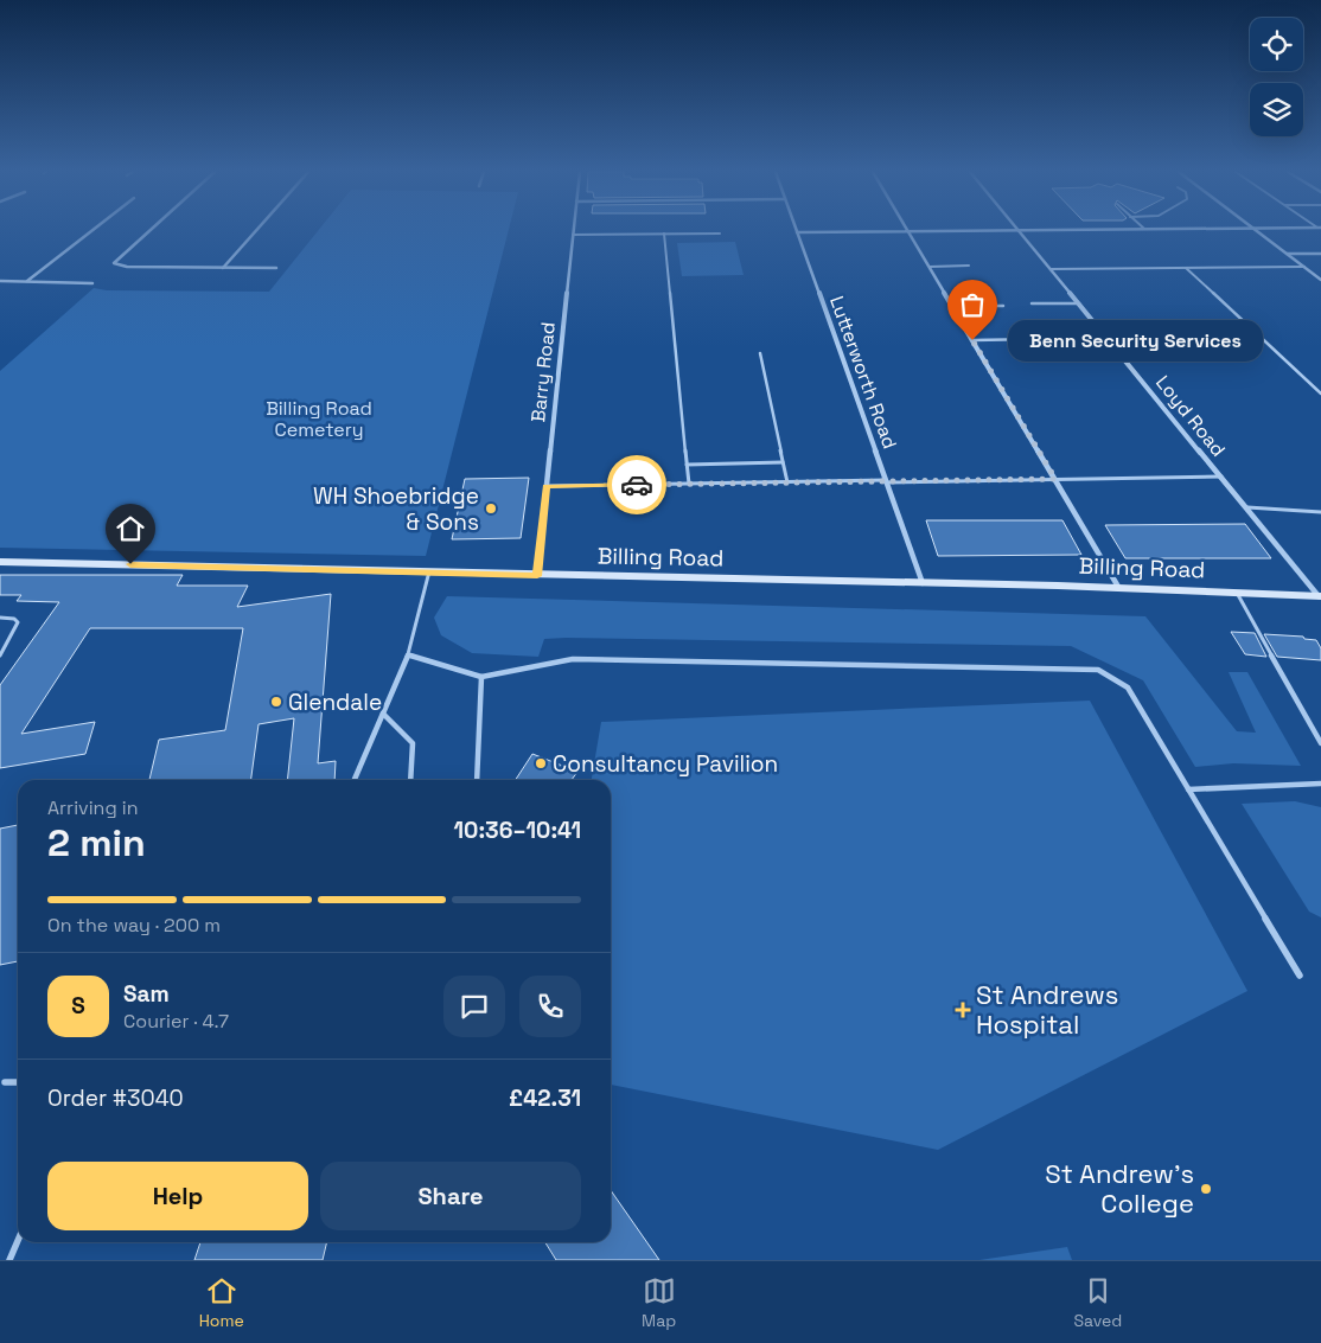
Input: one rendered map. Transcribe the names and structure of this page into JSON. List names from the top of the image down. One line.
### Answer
{"streets":{"street":["Barry Road","Lutterworth Road","Loyd Road","Billing Road"]},"crossings":[["Barry Road","Billing Road"],["Lutterworth Road","Billing Road"],["Loyd Road","Billing Road"]],"parks":["Billing Road Cemetery"],"places":{"other":["Benn Security Services","WH Shoebridge & Sons","Glendale","Consultancy Pavilion","St Andrew's College"],"health":["St Andrews Hospital"]},"page":{"bubble":"Benn Security Services","heading":["2 min","Arriving in","10:36–10:41"],"panel":["Sam","Courier · 4.7","Order #3040","£42.31"],"bar":"On the way · 200 m","round":"S","buttons":["Help","Share"],"tabs":["Home","Map","Saved"]}}
